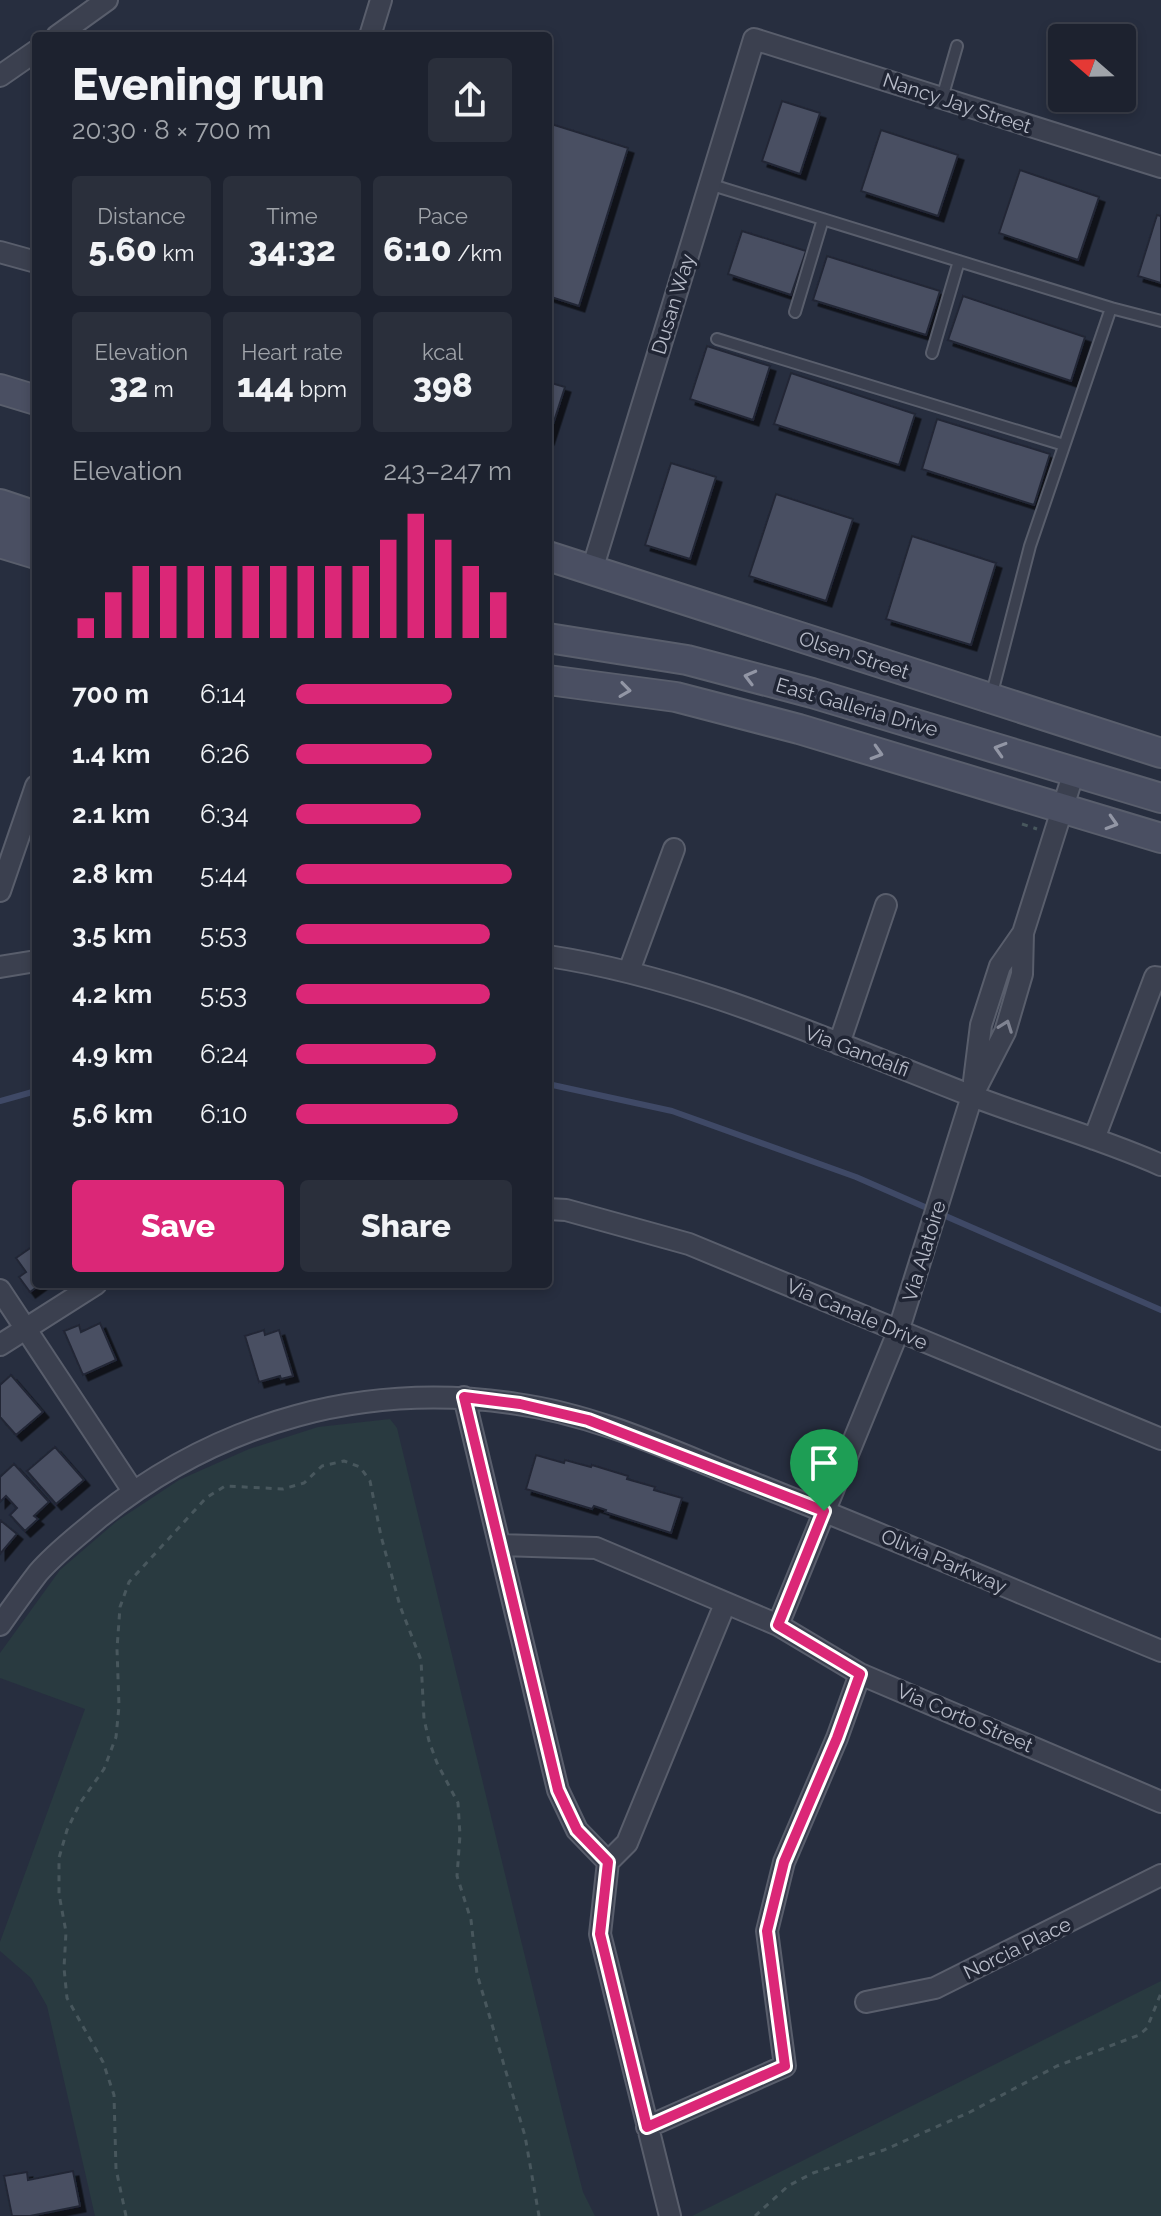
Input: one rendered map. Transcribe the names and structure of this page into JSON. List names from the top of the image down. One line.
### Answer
{"streets":{"main road":["Olsen Street","East Galleria Drive"],"street":["Nancy Jay Street","Dusan Way","Via Gandalfi","Via Alatoire","Via Canale Drive","Olivia Parkway","Via Corto Street","Norcia Place"]},"crossings":[["Nancy Jay Street","Dusan Way"],["Dusan Way","Olsen Street"],["East Galleria Drive","Via Alatoire"],["Via Gandalfi","Via Alatoire"],["Via Alatoire","Via Canale Drive"],["Via Alatoire","Olivia Parkway"],["Via Alatoire","Via Corto Street"]],"north":"left","page":{"heading":["Evening run","20:30 · 8 × 700 m"],"stats":[["Distance","5.60 km"],["Time","34:32"],["Pace","6:10 /km"],["Elevation","32 m"],["Heart rate","144 bpm"],["kcal","398"]],"chart":["Elevation","243–247 m"],"list":[{"name":"700 m","note":"6:14"},{"name":"1.4 km","note":"6:26"},{"name":"2.1 km","note":"6:34"},{"name":"2.8 km","note":"5:44"},{"name":"3.5 km","note":"5:53"},{"name":"4.2 km","note":"5:53"},{"name":"4.9 km","note":"6:24"},{"name":"5.6 km","note":"6:10"}],"buttons":["Save","Share"]}}
